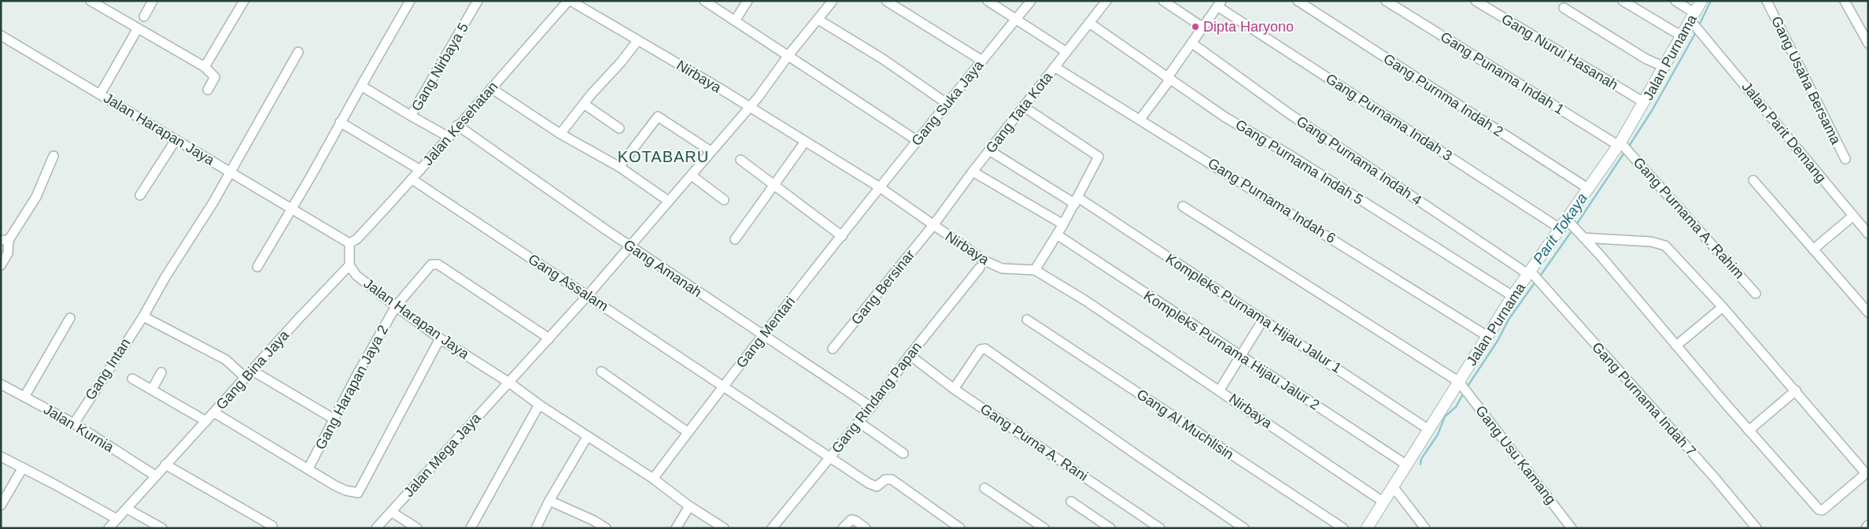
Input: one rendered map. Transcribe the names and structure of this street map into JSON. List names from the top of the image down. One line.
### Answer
{"streets":{"street":["Gang Nurul Hasanah","Jalan Purnama","Gang Nirbaya 5","Gang Punama Indah 1","Nirbaya","Gang Usaha Bersama","Gang Purnma Indah 2","Gang Suka Jaya","Gang Tata Kota","Gang Purnama Indah 3","Jalan Kesehatan","Jalan Harapan Jaya","Jalan Parit Demang","Gang Purnama Indah 4","Gang Purnama Indah 5","Gang Purnama Indah 6","Gang Purnama A. Rahim","Gang Amanah","Gang Assalam","Gang Bersinar","Kompleks Purnama Hijau Jalur 1","Gang Mentari","Kompleks Purnama Hijau Jalur 2","Gang Intan","Gang Bina Jaya","Gang Harapan Jaya 2","Gang Rindang Papan","Gang Purnama Indah 7","Gang Al Muchlisin","Jalan Kurnia","Gang Purna A. Rani","Jalan Mega Jaya","Gang Usu Kamang"]},"crossings":[["Gang Nurul Hasanah","Jalan Purnama"],["Jalan Purnama","Gang Punama Indah 1"],["Jalan Purnama","Nirbaya"],["Jalan Purnama","Gang Purnma Indah 2"],["Jalan Purnama","Gang Purnama Indah 3"],["Jalan Purnama","Jalan Parit Demang"],["Jalan Purnama","Gang Purnama Indah 4"],["Jalan Purnama","Gang Purnama Indah 5"],["Jalan Purnama","Gang Purnama Indah 6"],["Jalan Purnama","Gang Purnama A. Rahim"],["Jalan Purnama","Kompleks Purnama Hijau Jalur 1"],["Jalan Purnama","Kompleks Purnama Hijau Jalur 2"],["Jalan Purnama","Gang Purnama Indah 7"],["Jalan Purnama","Gang Usu Kamang"],["Gang Nirbaya 5","Jalan Kesehatan"],["Gang Punama Indah 1","Gang Purnama A. Rahim"],["Nirbaya","Gang Suka Jaya"],["Nirbaya","Gang Tata Kota"],["Nirbaya","Jalan Kesehatan"],["Nirbaya","Gang Bersinar"],["Nirbaya","Gang Mentari"],["Nirbaya","Gang Rindang Papan"],["Nirbaya","Jalan Mega Jaya"],["Gang Suka Jaya","Gang Mentari"],["Gang Tata Kota","Gang Purnama Indah 5"],["Gang Tata Kota","Gang Purnama Indah 6"],["Gang Tata Kota","Gang Bersinar"],["Gang Tata Kota","Kompleks Purnama Hijau Jalur 1"],["Jalan Kesehatan","Jalan Harapan Jaya"],["Jalan Kesehatan","Gang Amanah"],["Jalan Kesehatan","Gang Assalam"],["Jalan Harapan Jaya","Gang Mentari"],["Jalan Harapan Jaya","Gang Intan"],["Jalan Harapan Jaya","Gang Bina Jaya"],["Jalan Harapan Jaya","Gang Harapan Jaya 2"],["Jalan Harapan Jaya","Jalan Mega Jaya"],["Gang Purnama Indah 4","Gang Purnama Indah 7"],["Gang Amanah","Gang Mentari"],["Gang Amanah","Gang Rindang Papan"],["Gang Amanah","Jalan Mega Jaya"],["Gang Assalam","Gang Mentari"],["Gang Assalam","Gang Rindang Papan"],["Gang Assalam","Jalan Mega Jaya"],["Gang Intan","Jalan Kurnia"],["Gang Bina Jaya","Jalan Kurnia"],["Gang Harapan Jaya 2","Jalan Mega Jaya"],["Gang Rindang Papan","Gang Purna A. Rani"]],"districts":["KOTABARU"],"water":["Parit Tokaya"],"places":["Dipta Haryono"]}
